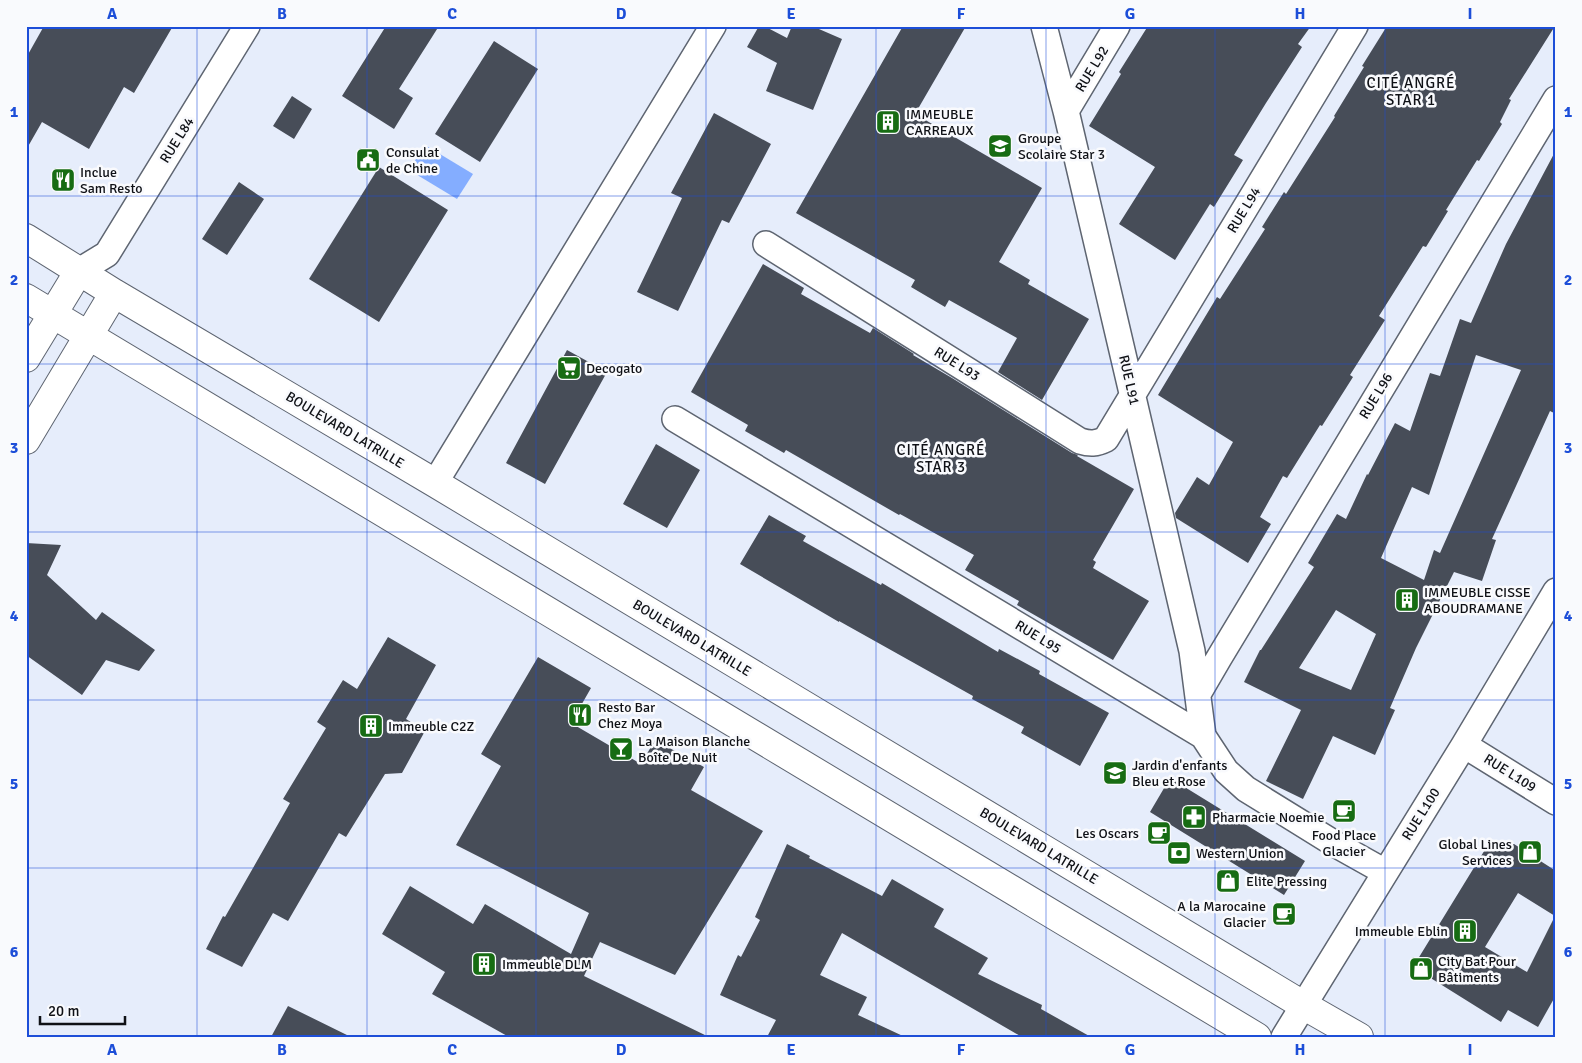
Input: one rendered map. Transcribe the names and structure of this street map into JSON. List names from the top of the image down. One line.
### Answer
{"streets":{"main road":["RUE L84","BOULEVARD LATRILLE"],"street":["RUE L92","RUE L94","RUE L93","RUE L91","RUE L96","RUE L95","RUE L109","RUE L100"]},"crossings":[["RUE L92","RUE L91"],["RUE L84","BOULEVARD LATRILLE"],["RUE L94","RUE L93"],["RUE L94","RUE L91"],["RUE L93","RUE L91"],["RUE L91","RUE L96"],["RUE L91","RUE L95"],["BOULEVARD LATRILLE","RUE L100"],["RUE L95","RUE L100"],["RUE L109","RUE L100"]],"districts":["CITÉ ANGRÉ STAR 1","CITÉ ANGRÉ STAR 3"],"places":{"building":["IMMEUBLE CARREAUX","IMMEUBLE CISSE ABOUDRAMANE","Immeuble C2Z","Immeuble Eblin","Immeuble DLM"],"school or university":["Groupe Scolaire Star 3","Jardin d'enfants Bleu et Rose"],"public building":["Consulat de Chine"],"restaurant":["Inclue Sam Resto","Resto Bar Chez Moya"],"supermarket":["Decogato"],"bar":["La Maison Blanche Boîte De Nuit"],"cafe":["Food Place Glacier","Les Oscars ‌","A la Marocaine Glacier"],"pharmacy":["Pharmacie Noemie"],"shop":["Global Lines Services","Elite Pressing","City Bat Pour Bâtiments"],"bank":["Western Union"]},"scale_bar":"20 m","grid":{"columns":["A","B","C","D","E","F","G","H","I"],"rows":["1","2","3","4","5","6"]}}
